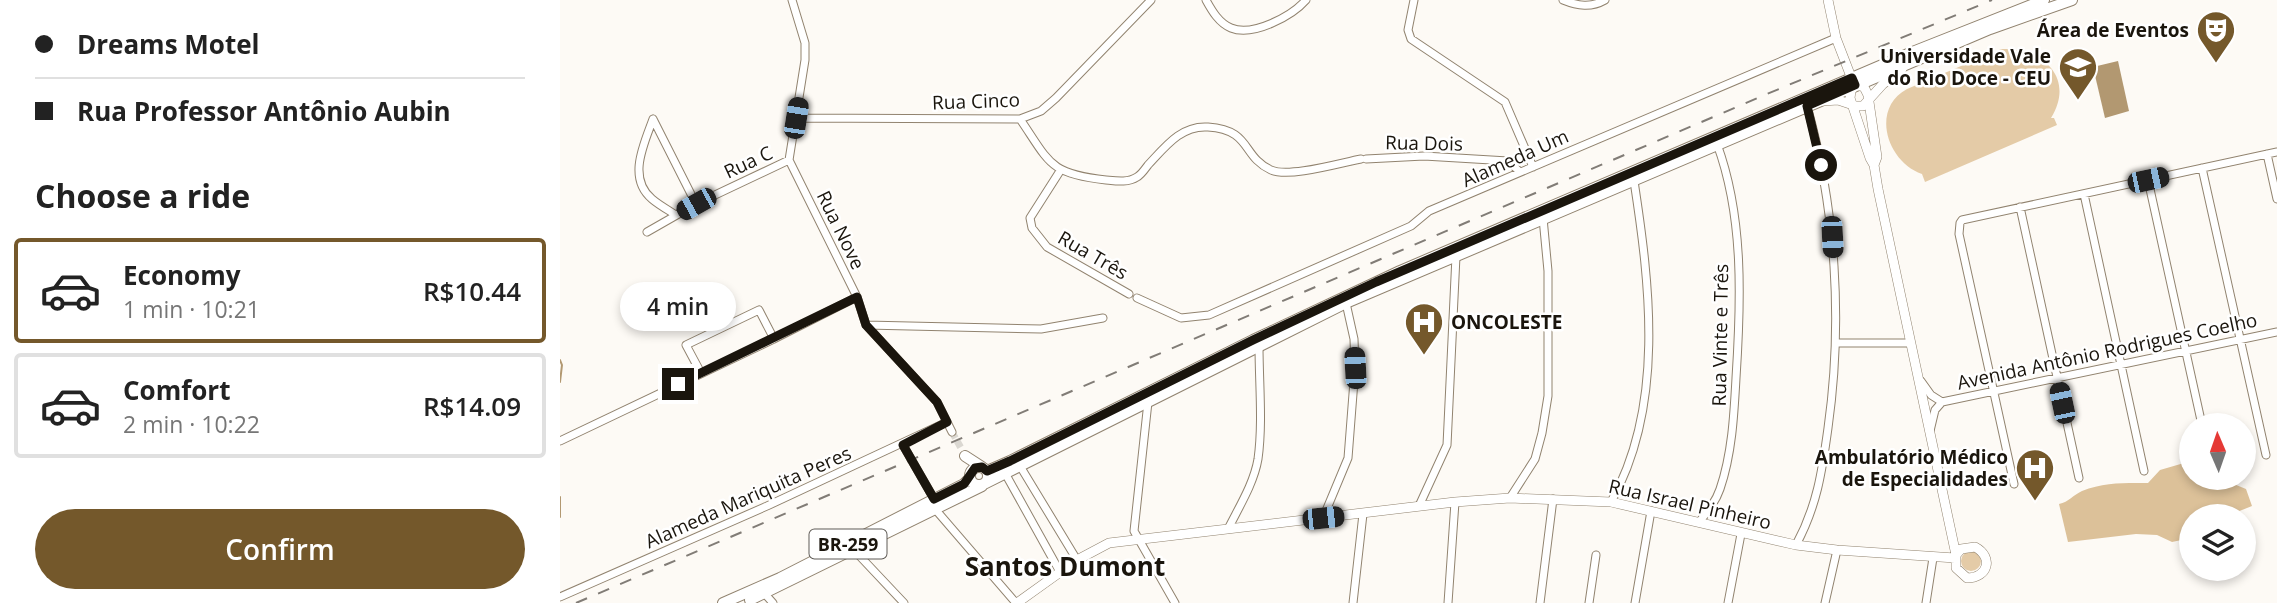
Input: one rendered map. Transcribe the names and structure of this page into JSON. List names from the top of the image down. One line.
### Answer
{"streets":{"main road":["BR-259"],"street":["Rua Cinco","Rua Dois","Alameda Um","Rua C","Rua Nove","Rua Três","Rua Vinte e Três","Avenida Antônio Rodrigues Coelho","Alameda Mariquita Peres","Rua Israel Pinheiro"]},"crossings":[["Rua Dois","Alameda Um"],["Rua Dois","Rua Três"],["Alameda Um","Rua Três"],["Rua C","Rua Nove"],["Rua Vinte e Três","Rua Israel Pinheiro"],["Rua Vinte e Três","BR-259"]],"districts":["Santos Dumont"],"places":{"theatre":["Área de Eventos"],"school or university":["Universidade Vale do Rio Doce - CEU"],"hospital":["ONCOLESTE","Ambulatório Médico de Especialidades"]},"north":"top","page":{"banner":["Dreams Motel","Rua Professor Antônio Aubin"],"heading":"Choose a ride","list":[{"name":"Economy","note":"1 min · 10:21","value":"R$10.44"},{"name":"Comfort","note":"2 min · 10:22","value":"R$14.09"}],"bubble":"4 min","buttons":"Confirm"}}
